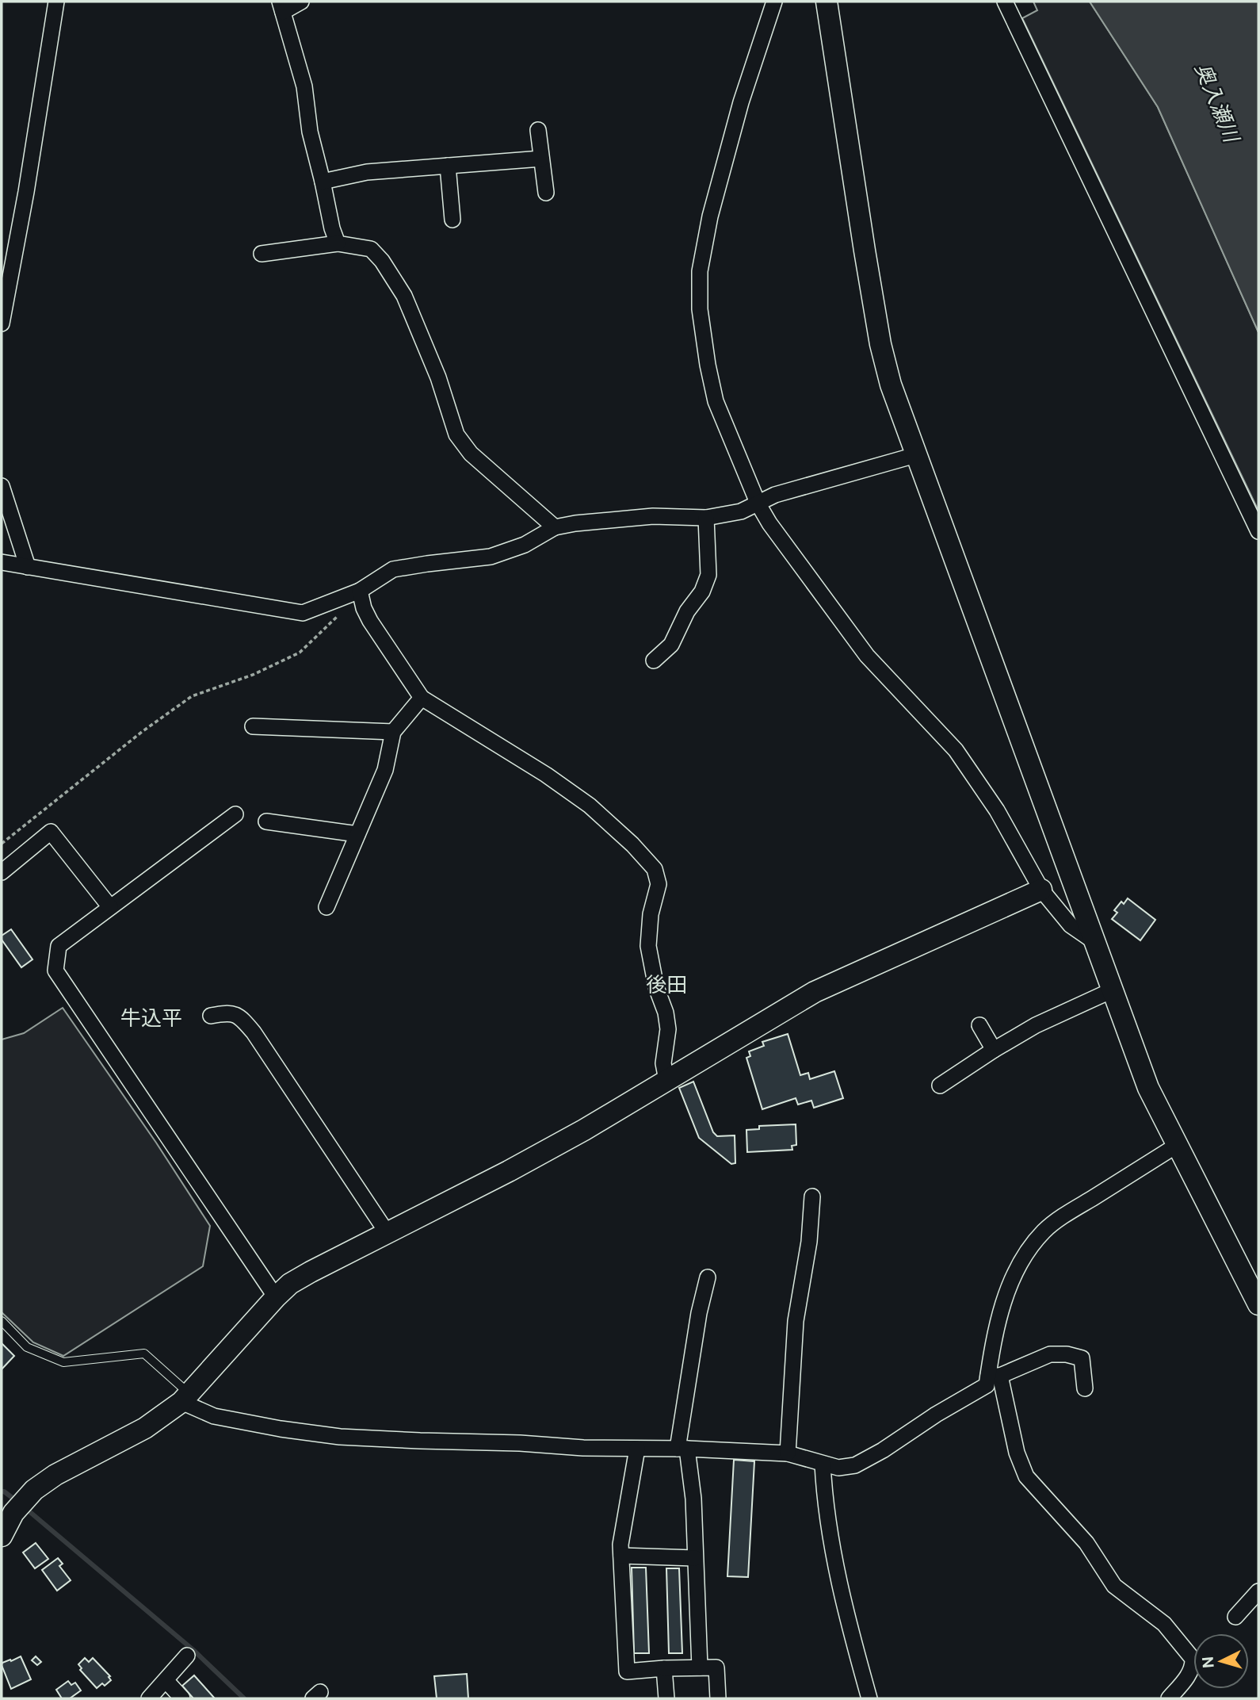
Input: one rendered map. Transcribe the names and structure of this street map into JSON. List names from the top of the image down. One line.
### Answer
{"districts":["後田","牛込平"],"water":["奥入瀬川"],"north":"left"}
